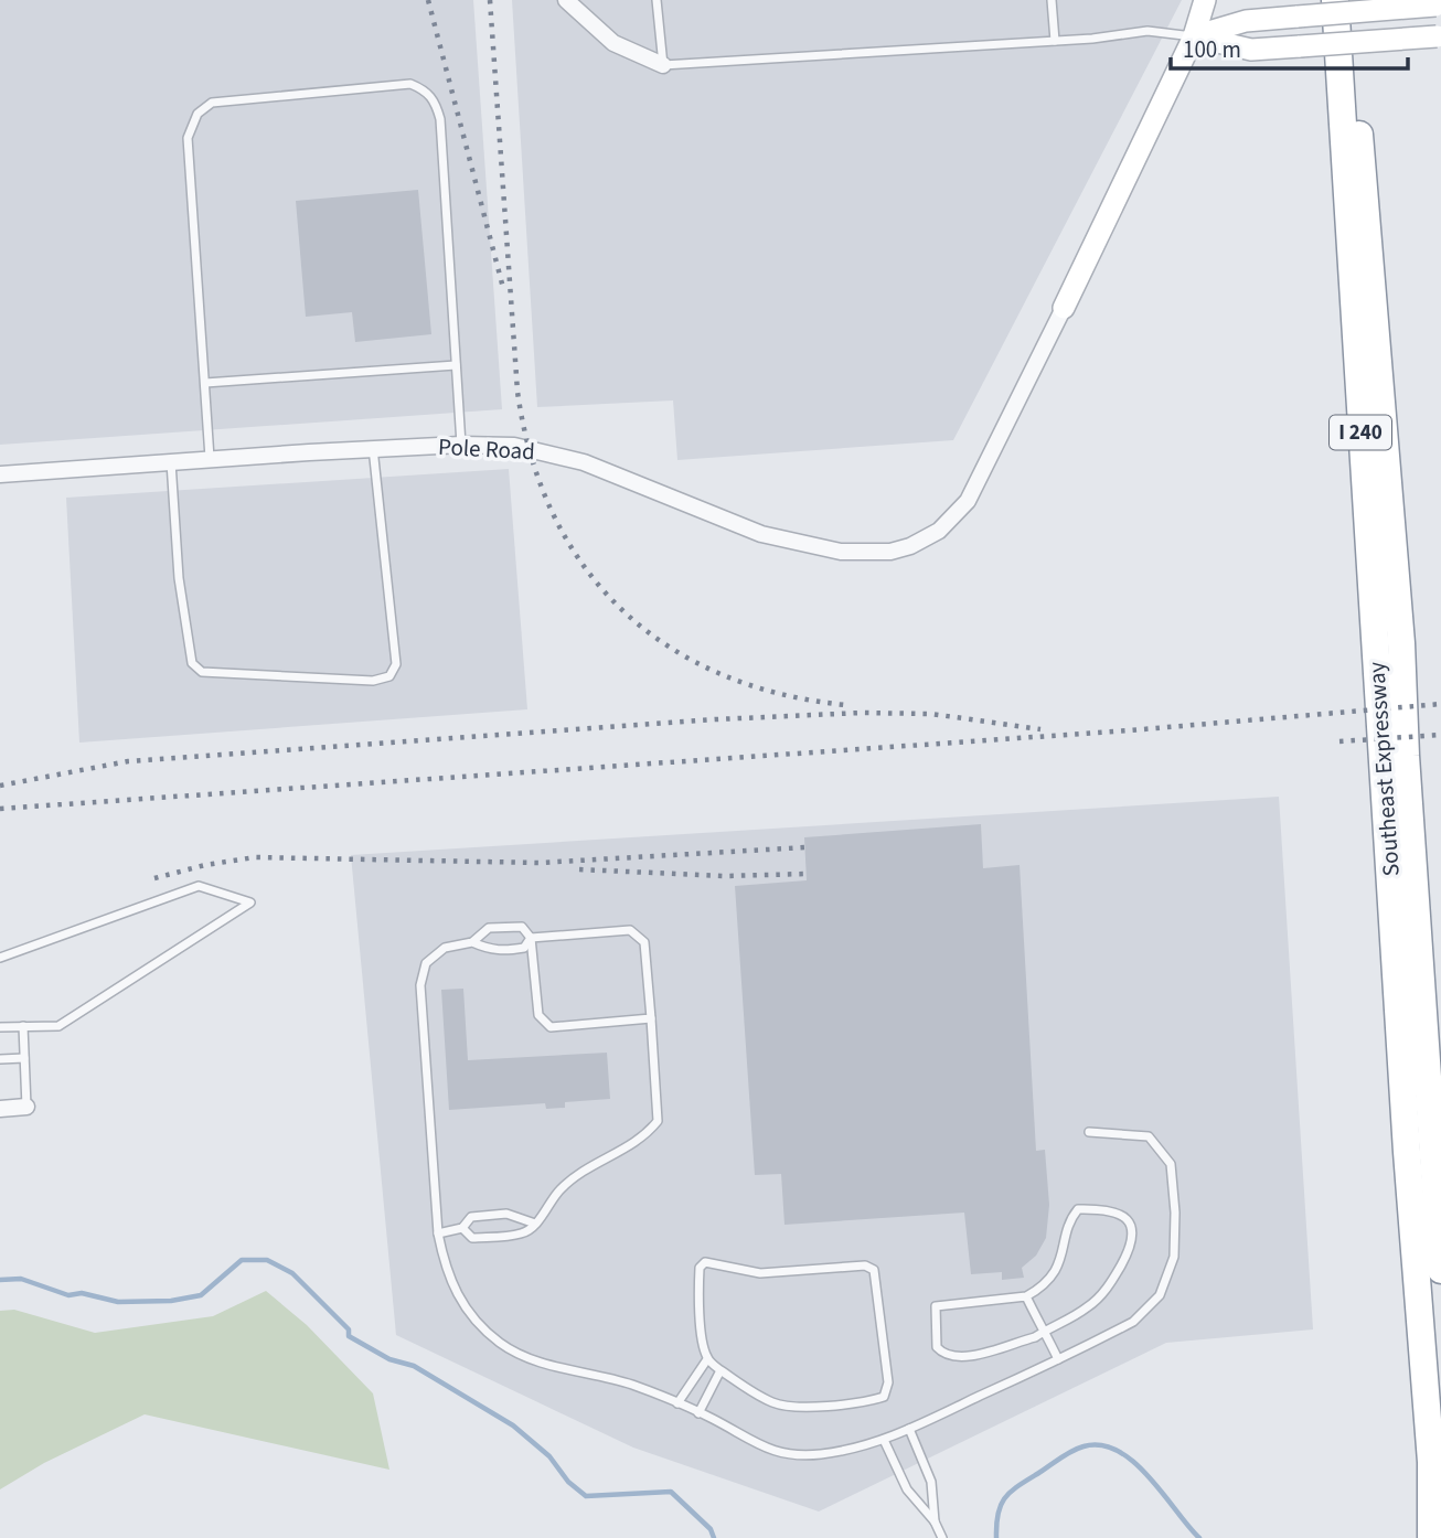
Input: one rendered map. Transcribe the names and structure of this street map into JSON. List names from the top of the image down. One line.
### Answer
{"streets":{"highway":["I 240","Southeast Expressway"],"street":["Pole Road"]},"scale_bar":"100 m"}
